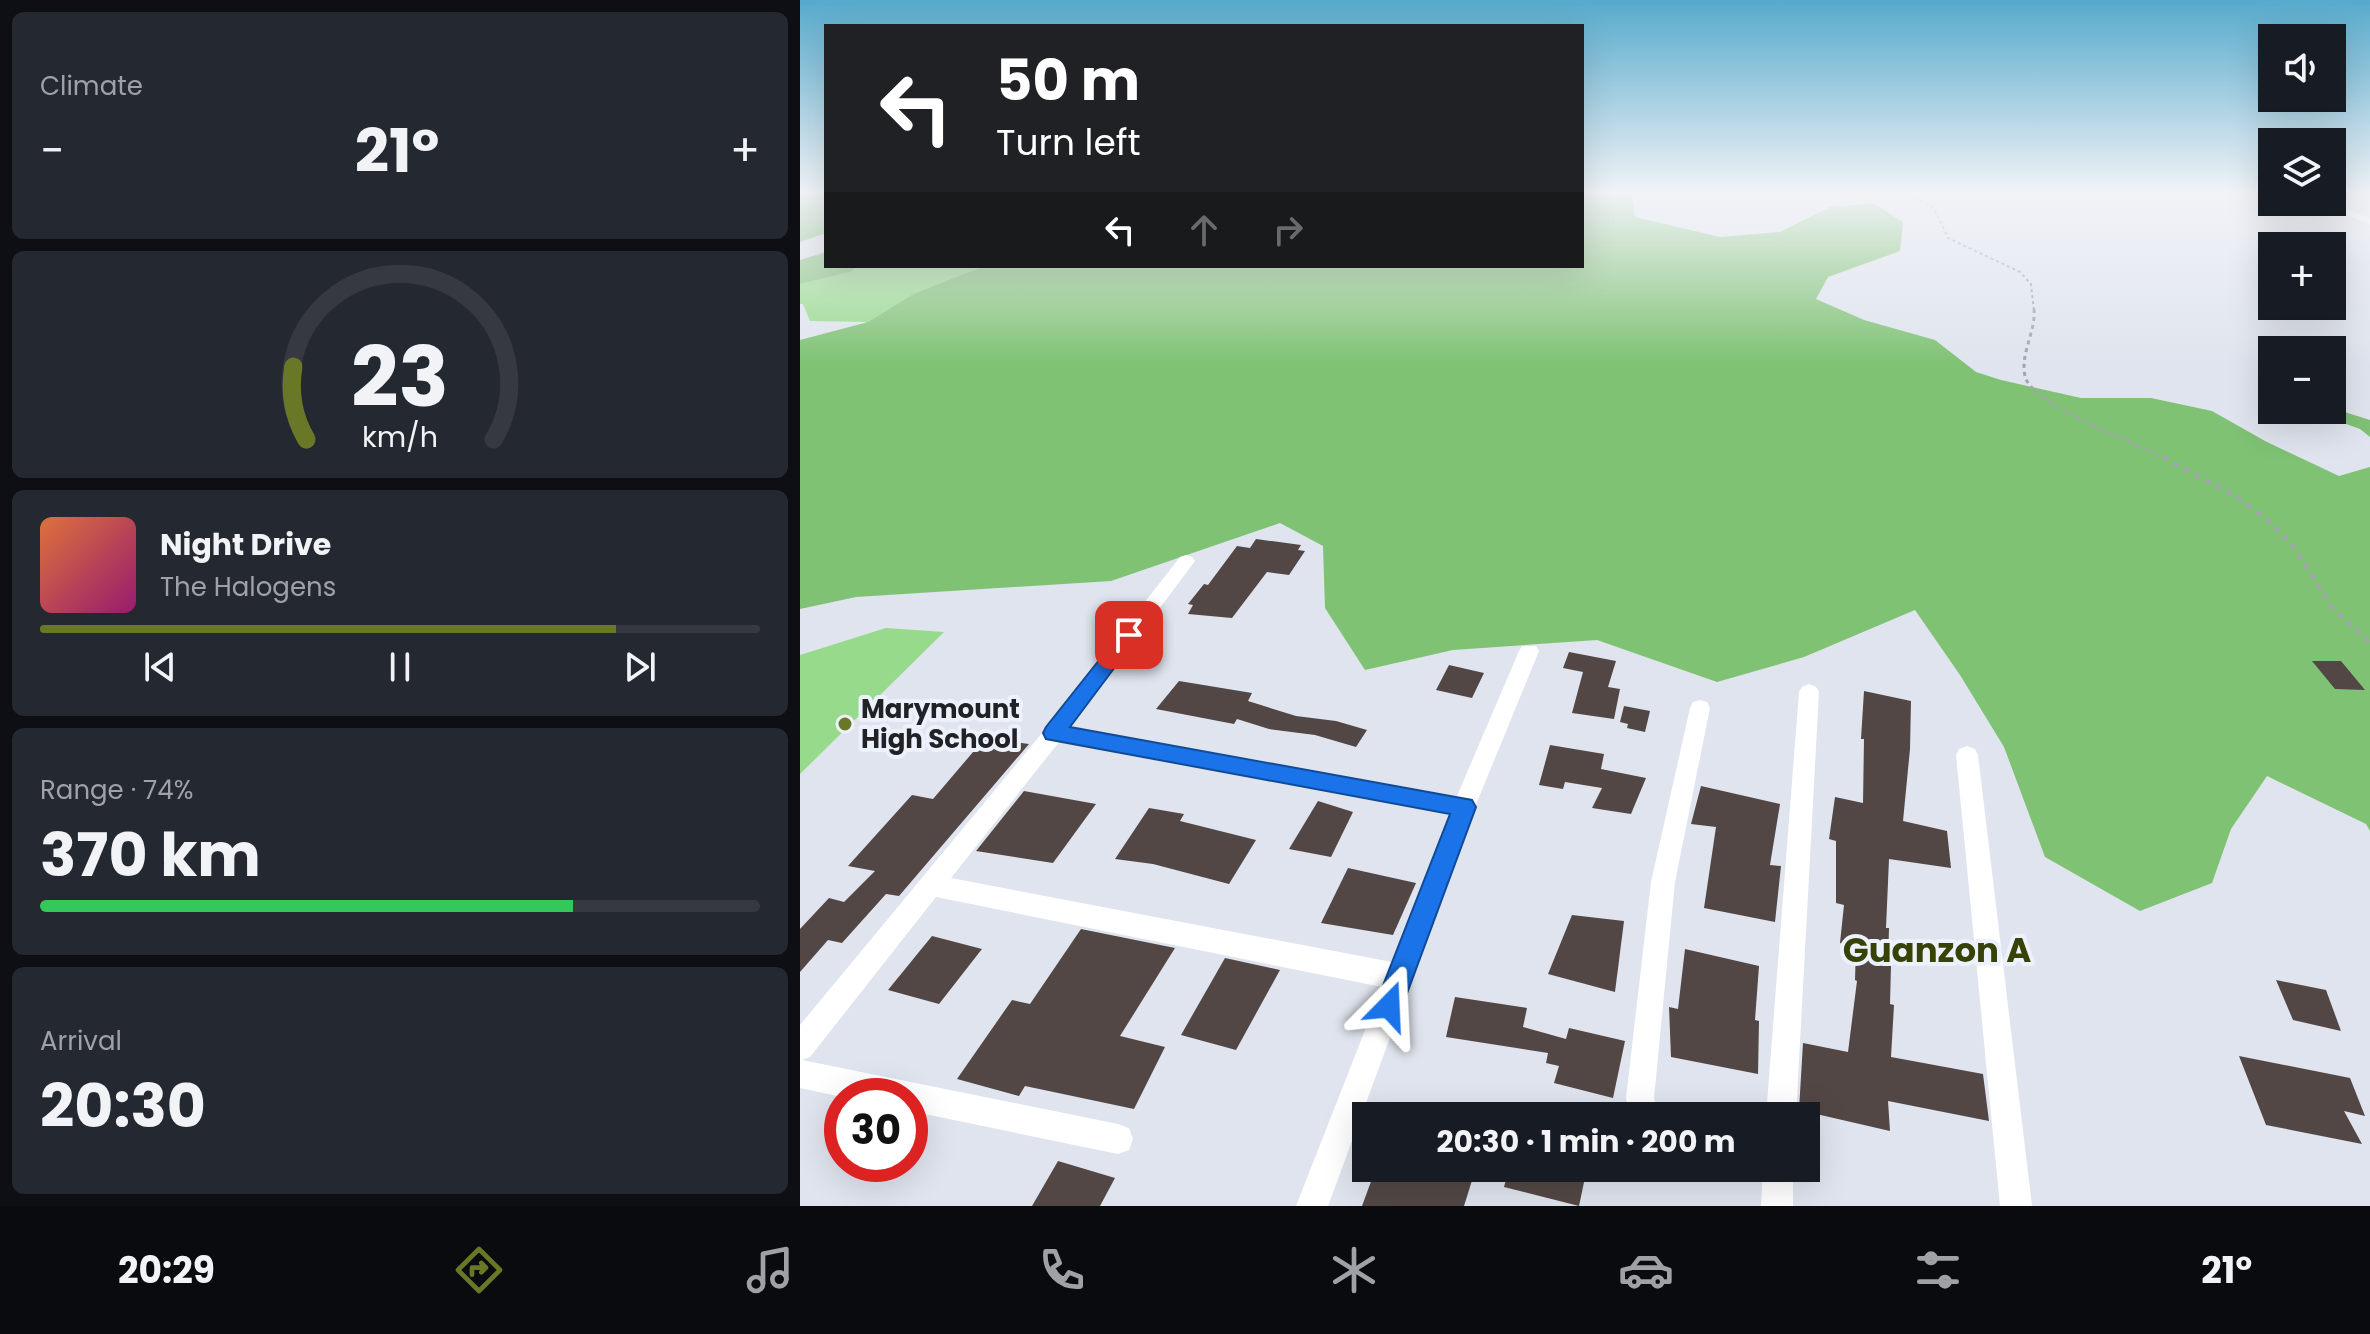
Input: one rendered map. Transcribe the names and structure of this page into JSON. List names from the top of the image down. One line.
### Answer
{"districts":["Guanzon A"],"places":["Marymount High School"],"page":{"tile":["Climate",["Range · 74%","370 km"],["Arrival","20:30"]],"map_buttons":["+","−"],"turn":["50 m","Turn left"],"heat":["−","21°","+"],"song":["Night Drive","The Halogens"],"limit":"30","trip":"20:30 · 1 min · 200 m","tabs":["20:29","21°"],"gauge":["23","km/h"]}}
